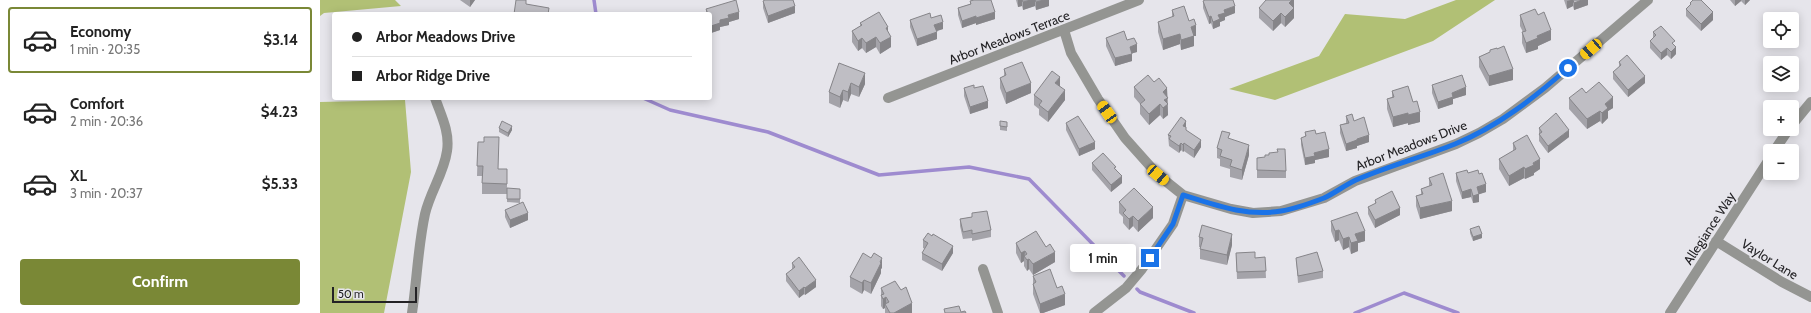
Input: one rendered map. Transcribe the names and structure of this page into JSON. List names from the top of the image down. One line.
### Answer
{"streets":{"street":["Arbor Meadows Terrace","Arbor Meadows Drive","Allegiance Way","Vaylor Lane"]},"crossings":[["Arbor Meadows Terrace","Arbor Meadows Drive"],["Allegiance Way","Vaylor Lane"]],"scale_bar":"50 m","page":{"list":[{"name":"Economy","note":"1 min · 20:35","value":"$3.14"},{"name":"Comfort","note":"2 min · 20:36","value":"$4.23"},{"name":"XL","note":"3 min · 20:37","value":"$5.33"}],"map_buttons":["+","−"],"banner":["Arbor Meadows Drive","Arbor Ridge Drive"],"bubble":"1 min","buttons":"Confirm","scale":"50 m"}}
